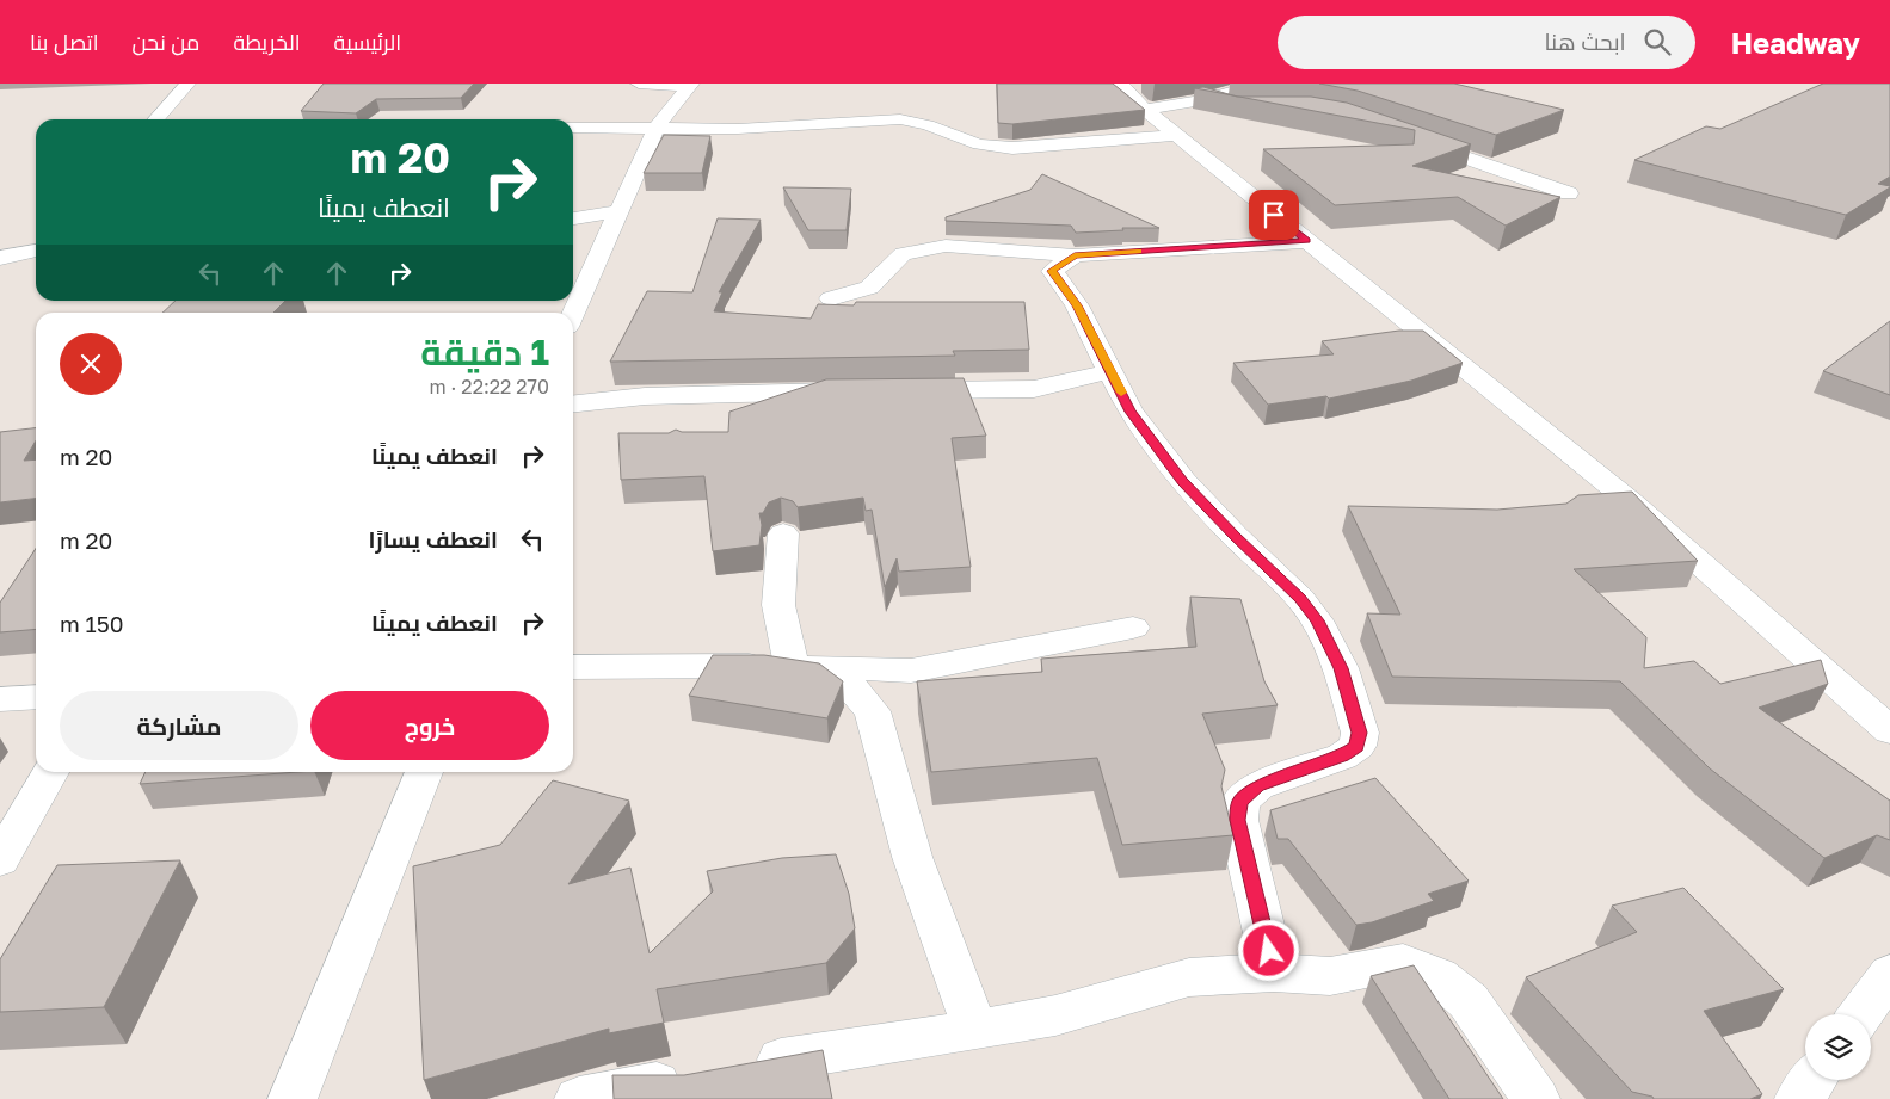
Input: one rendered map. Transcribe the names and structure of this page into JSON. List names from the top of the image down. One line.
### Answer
{"page":{"header":"Headway","search":"ابحث هنا","nav":["الرئيسية","الخريطة","من نحن","اتصل بنا"],"turn":["20 m","انعطف يمينًا"],"heading":["1 دقيقة","270 m · 22:22"],"list":[{"name":"انعطف يمينًا","value":"20 m"},{"name":"انعطف يسارًا","value":"20 m"},{"name":"انعطف يمينًا","value":"150 m"}],"buttons":["خروج","مشاركة"]}}
